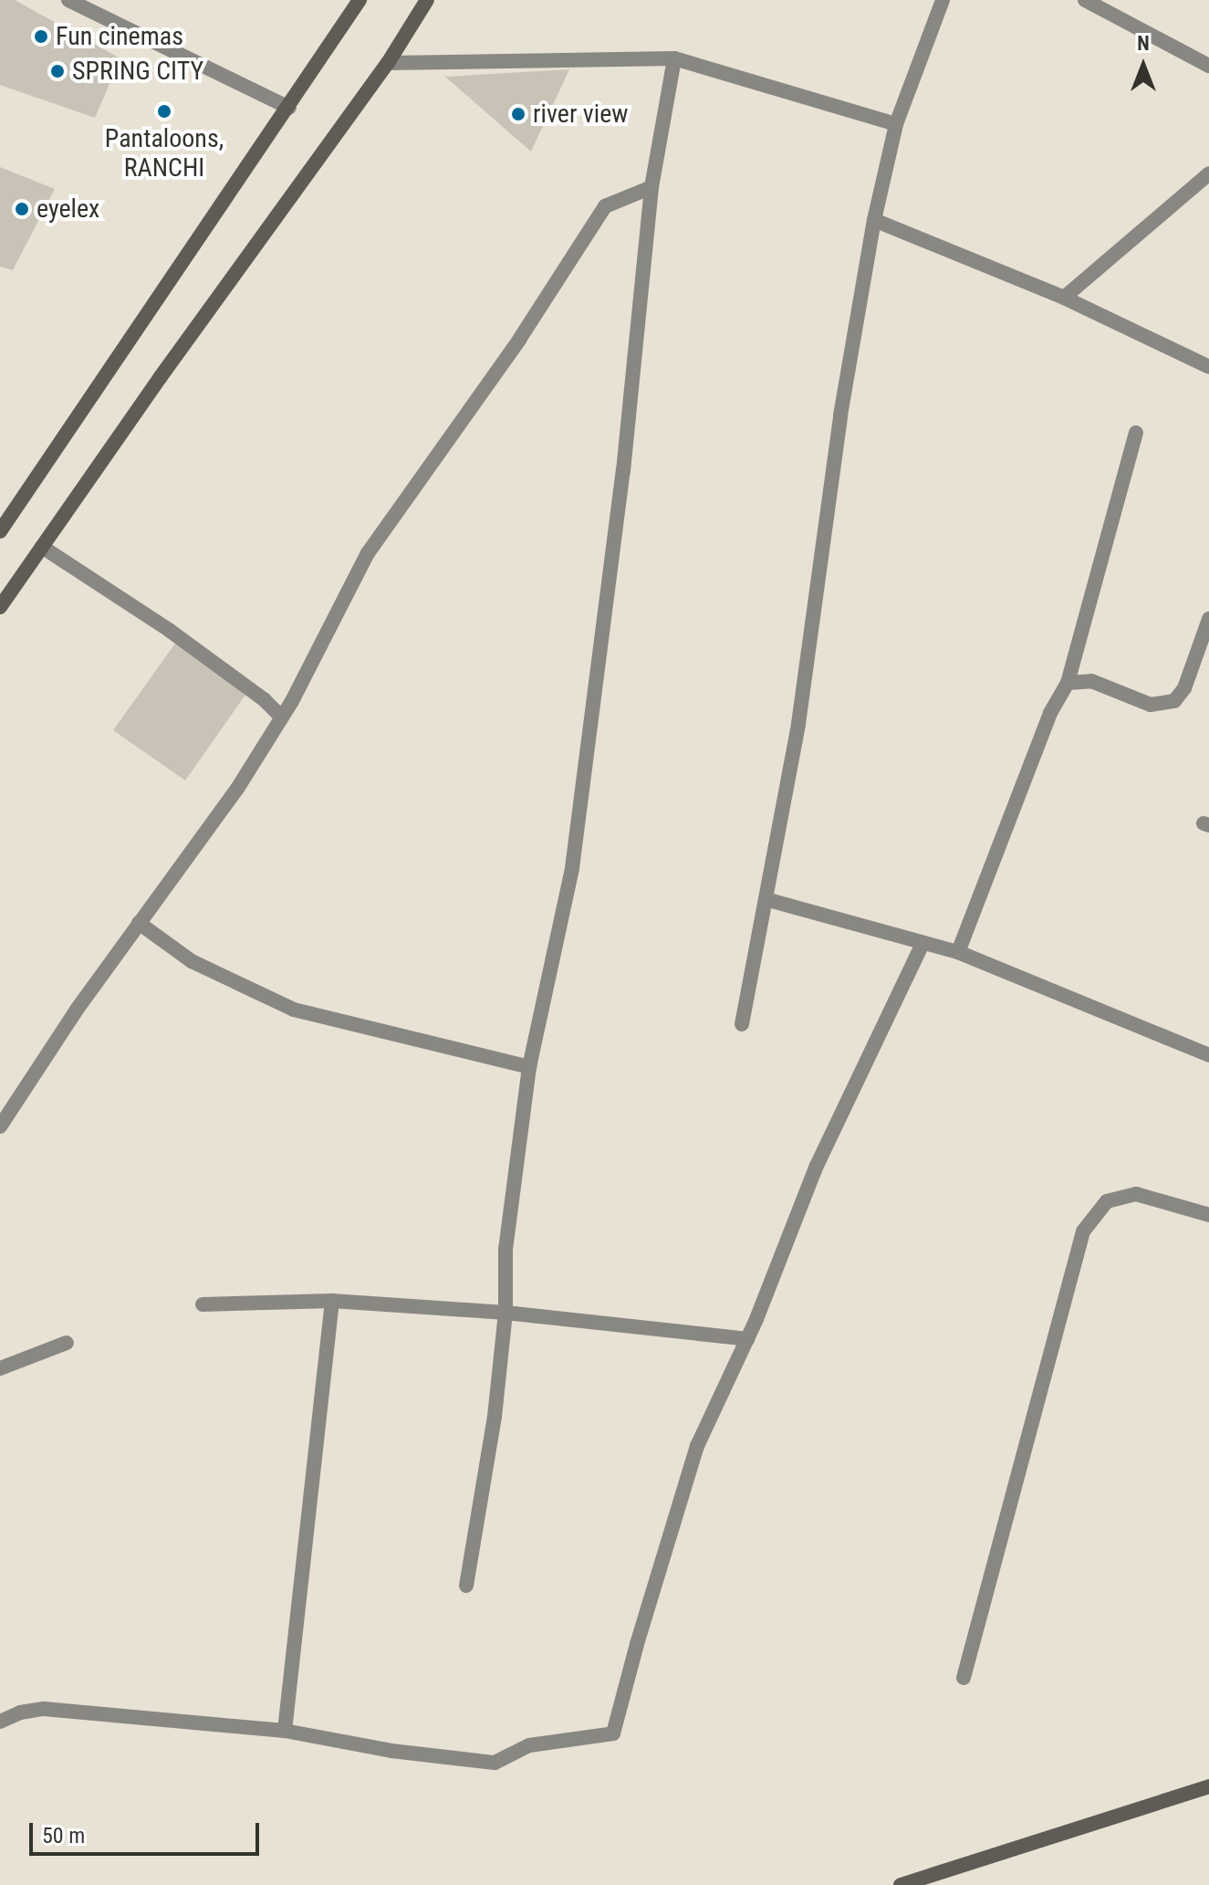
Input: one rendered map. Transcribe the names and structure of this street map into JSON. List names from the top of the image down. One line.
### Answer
{"places":["Fun cinemas","SPRING CITY","Pantaloons, RANCHI","river view","eyelex"],"scale_bar":"50 m","north":"top"}
